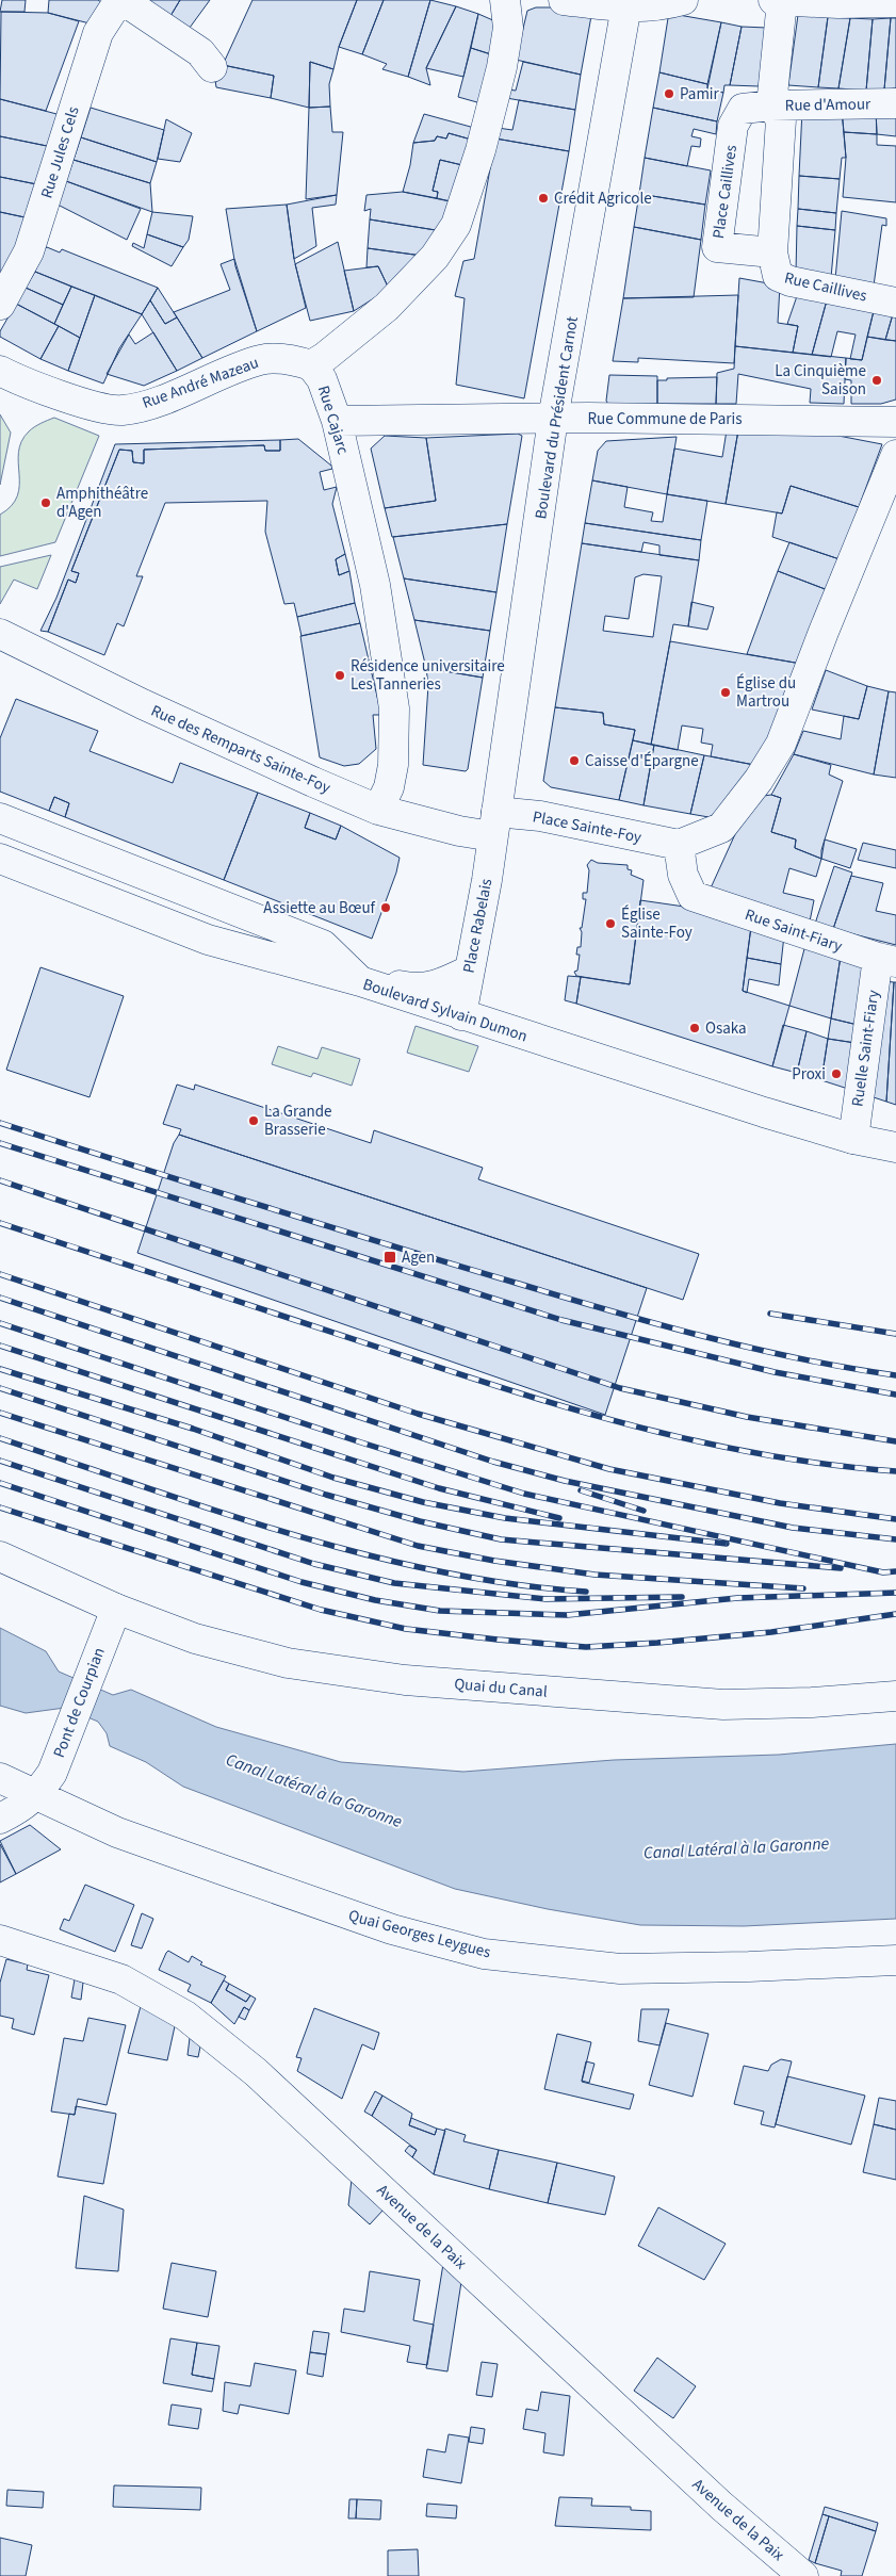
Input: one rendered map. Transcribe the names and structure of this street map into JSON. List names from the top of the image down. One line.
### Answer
{"streets":{"street":["Rue d'Amour","Rue Jules Cels","Place Caillives","Rue Caillives","Rue André Mazeau","Boulevard du Président Carnot","Rue Commune de Paris","Rue Cajarc","Rue des Remparts Sainte-Foy","Place Sainte-Foy","Place Rabelais","Rue Saint-Fiary","Boulevard Sylvain Dumon","Ruelle Saint-Fiary","Quai du Canal","Pont de Courpian","Quai Georges Leygues","Avenue de la Paix"]},"crossings":[["Rue d'Amour","Place Caillives"],["Place Caillives","Rue Caillives"],["Rue André Mazeau","Rue Cajarc"],["Boulevard du Président Carnot","Rue Commune de Paris"],["Boulevard du Président Carnot","Rue des Remparts Sainte-Foy"],["Boulevard du Président Carnot","Place Sainte-Foy"],["Boulevard du Président Carnot","Place Rabelais"],["Rue Commune de Paris","Rue Cajarc"],["Rue Cajarc","Rue des Remparts Sainte-Foy"],["Rue des Remparts Sainte-Foy","Place Sainte-Foy"],["Rue des Remparts Sainte-Foy","Place Rabelais"],["Place Sainte-Foy","Place Rabelais"],["Place Sainte-Foy","Rue Saint-Fiary"],["Place Rabelais","Boulevard Sylvain Dumon"],["Rue Saint-Fiary","Ruelle Saint-Fiary"],["Boulevard Sylvain Dumon","Ruelle Saint-Fiary"],["Quai du Canal","Pont de Courpian"],["Pont de Courpian","Quai Georges Leygues"]],"water":["Canal Latéral à la Garonne"],"places":{"other":["Pamir","Crédit Agricole","La Cinquième Saison","Amphithéâtre d'Agen","Résidence universitaire Les Tanneries","Église du Martrou","Caisse d'Épargne","Assiette au Bœuf","Église Sainte-Foy","Osaka","Proxi","La Grande Brasserie"],"transit":["Agen"]}}
